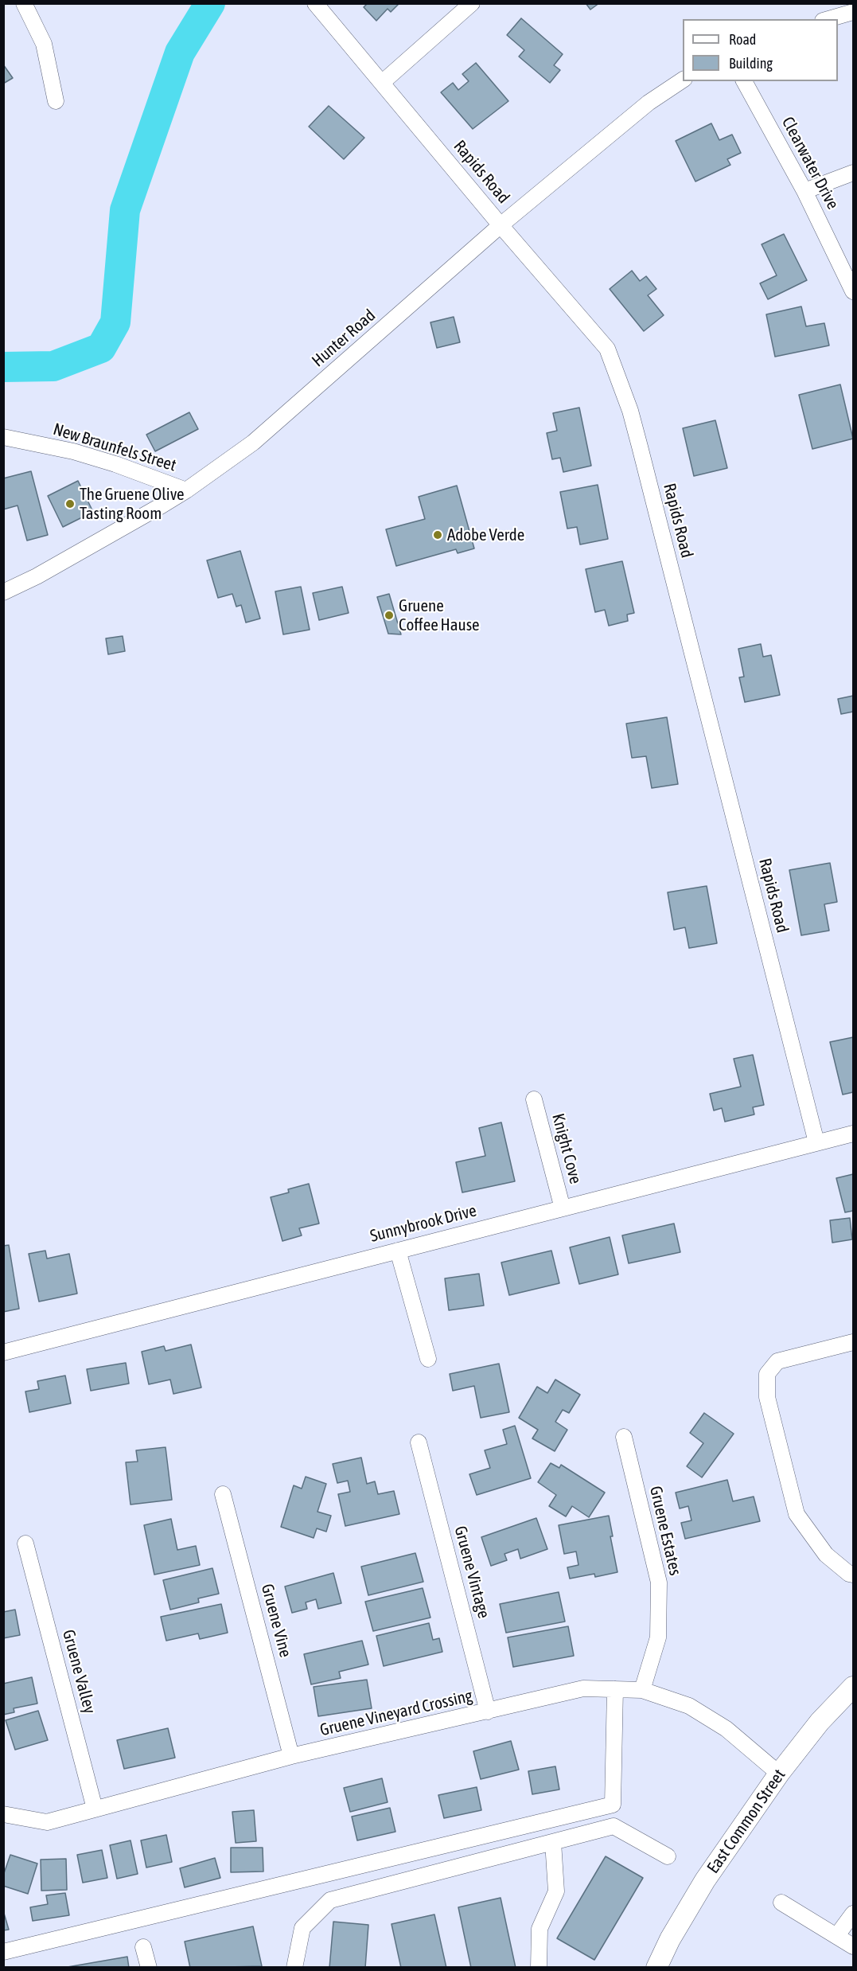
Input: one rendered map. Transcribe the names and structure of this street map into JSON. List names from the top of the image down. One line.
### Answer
{"streets":{"main road":["East Common Street"],"street":["Clearwater Drive","Rapids Road","Hunter Road","New Braunfels Street","Knight Cove","Sunnybrook Drive","Gruene Estates","Gruene Vintage","Gruene Vine","Gruene Valley","Gruene Vineyard Crossing"]},"crossings":[["Rapids Road","Hunter Road"],["Rapids Road","Sunnybrook Drive"],["Hunter Road","New Braunfels Street"],["Knight Cove","Sunnybrook Drive"],["Gruene Estates","Gruene Vineyard Crossing"],["Gruene Vintage","Gruene Vineyard Crossing"],["Gruene Vine","Gruene Vineyard Crossing"],["Gruene Valley","Gruene Vineyard Crossing"],["Gruene Vineyard Crossing","East Common Street"]],"places":["The Gruene Olive Tasting Room","Adobe Verde","Gruene Coffee Hause"],"legend":["Road","Building"]}
